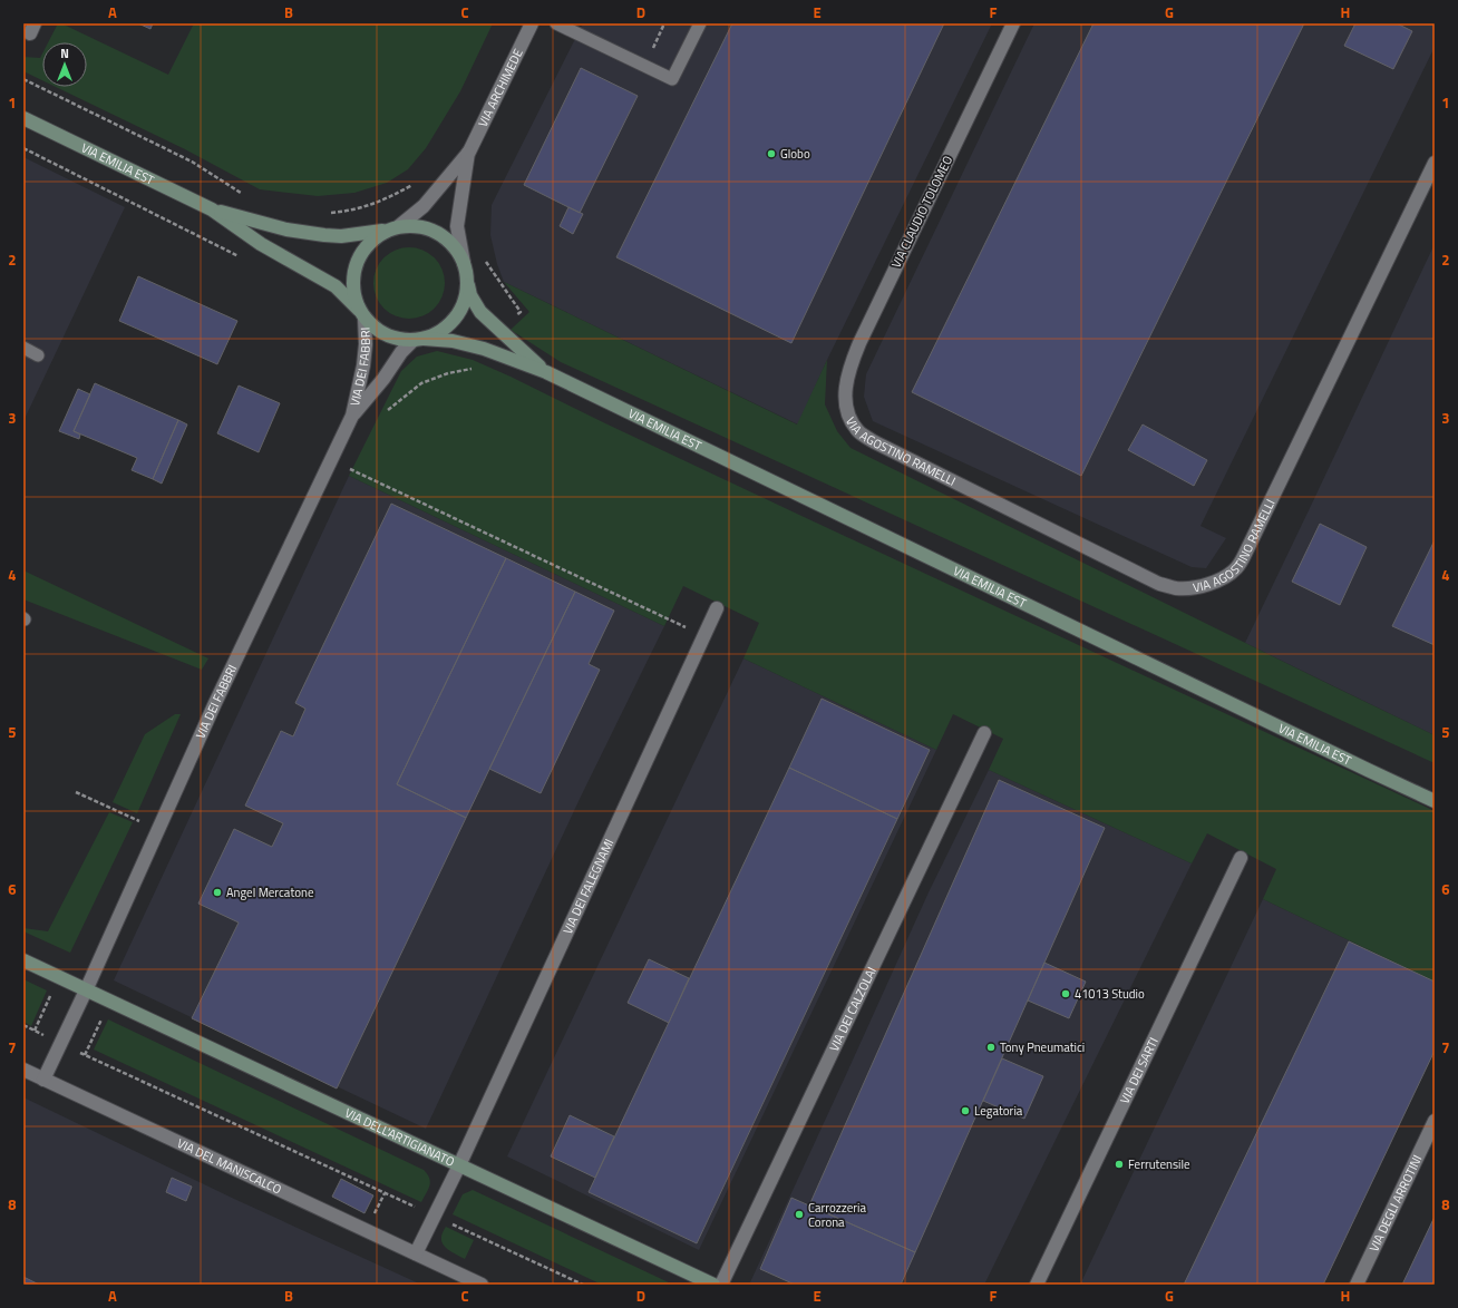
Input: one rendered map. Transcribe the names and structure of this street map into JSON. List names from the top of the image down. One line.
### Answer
{"streets":{"main road":["VIA EMILIA EST","VIA DELL'ARTIGIANATO"],"street":["VIA ARCHIMEDE","VIA CLAUDIO TOLOMEO","VIA DEI FABBRI","VIA AGOSTINO RAMELLI","VIA DEI FALEGNAMI","VIA DEI CALZOLAI","VIA DEI SARTI","VIA DEL MANISCALCO","VIA DEGLI ARROTINI"]},"crossings":[["VIA ARCHIMEDE","VIA EMILIA EST"],["VIA ARCHIMEDE","VIA DEI FABBRI"],["VIA EMILIA EST","VIA DEI FABBRI"],["VIA CLAUDIO TOLOMEO","VIA AGOSTINO RAMELLI"],["VIA DEI FABBRI","VIA DELL'ARTIGIANATO"],["VIA DEI FALEGNAMI","VIA DELL'ARTIGIANATO"]],"places":["Globo","Angel Mercatone","41013 Studio","Tony Pneumatici","Legatoria","Ferrutensile","Carrozzeria Corona"],"north":"top","grid":{"columns":["A","B","C","D","E","F","G","H"],"rows":["1","2","3","4","5","6","7","8"]}}
